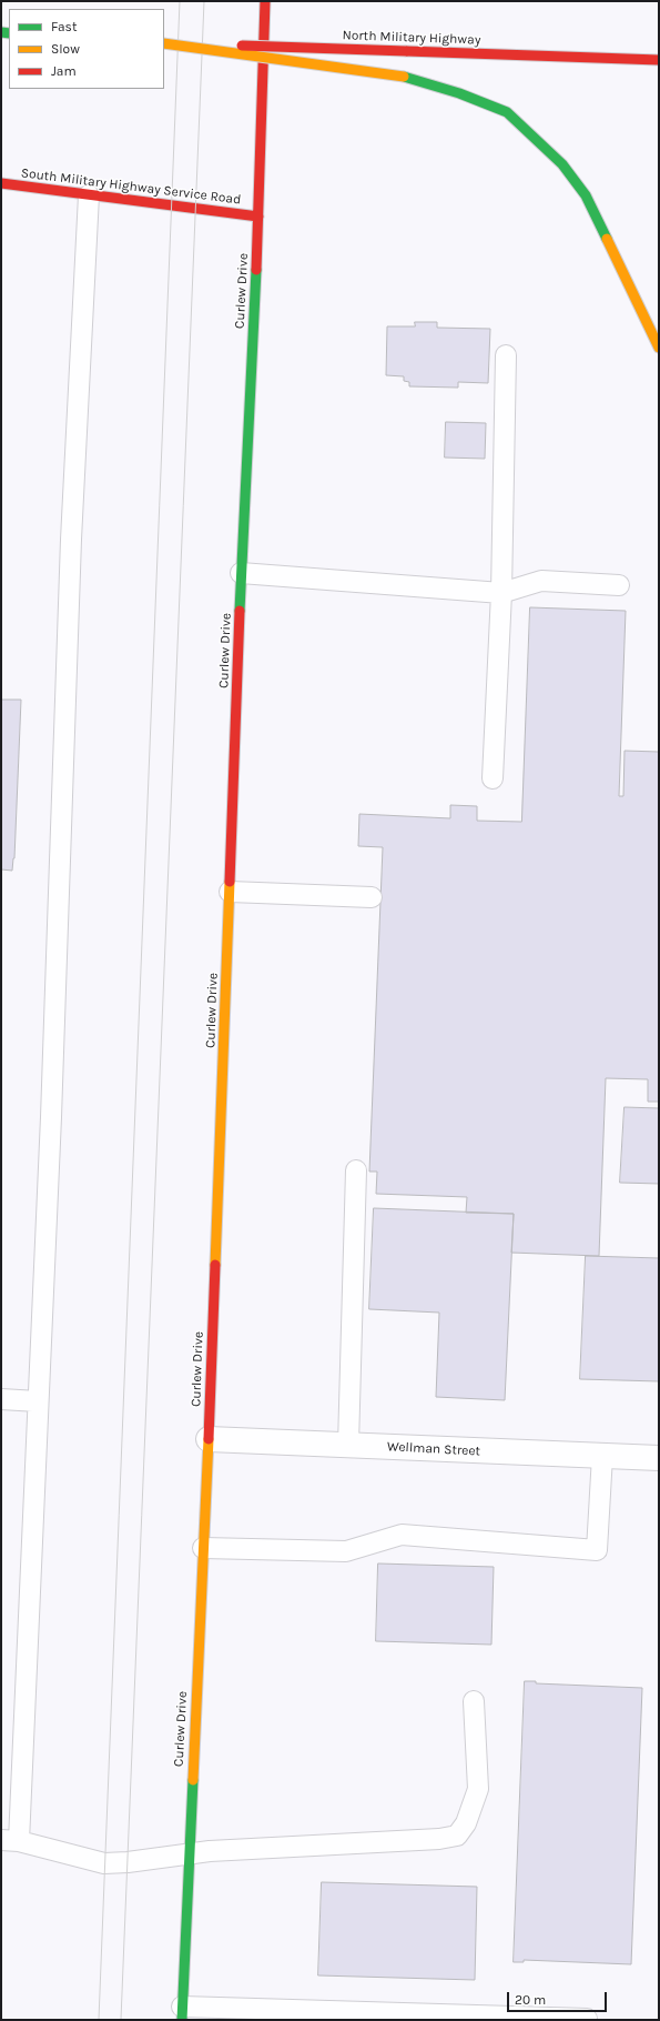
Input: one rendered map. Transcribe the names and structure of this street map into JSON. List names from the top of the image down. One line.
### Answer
{"streets":{"main road":["North Military Highway","South Military Highway Service Road","Curlew Drive"],"street":["Wellman Street"]},"crossings":[["South Military Highway Service Road","Curlew Drive"],["Curlew Drive","Wellman Street"]],"legend":["Fast","Slow","Jam"],"scale_bar":"20 m"}
